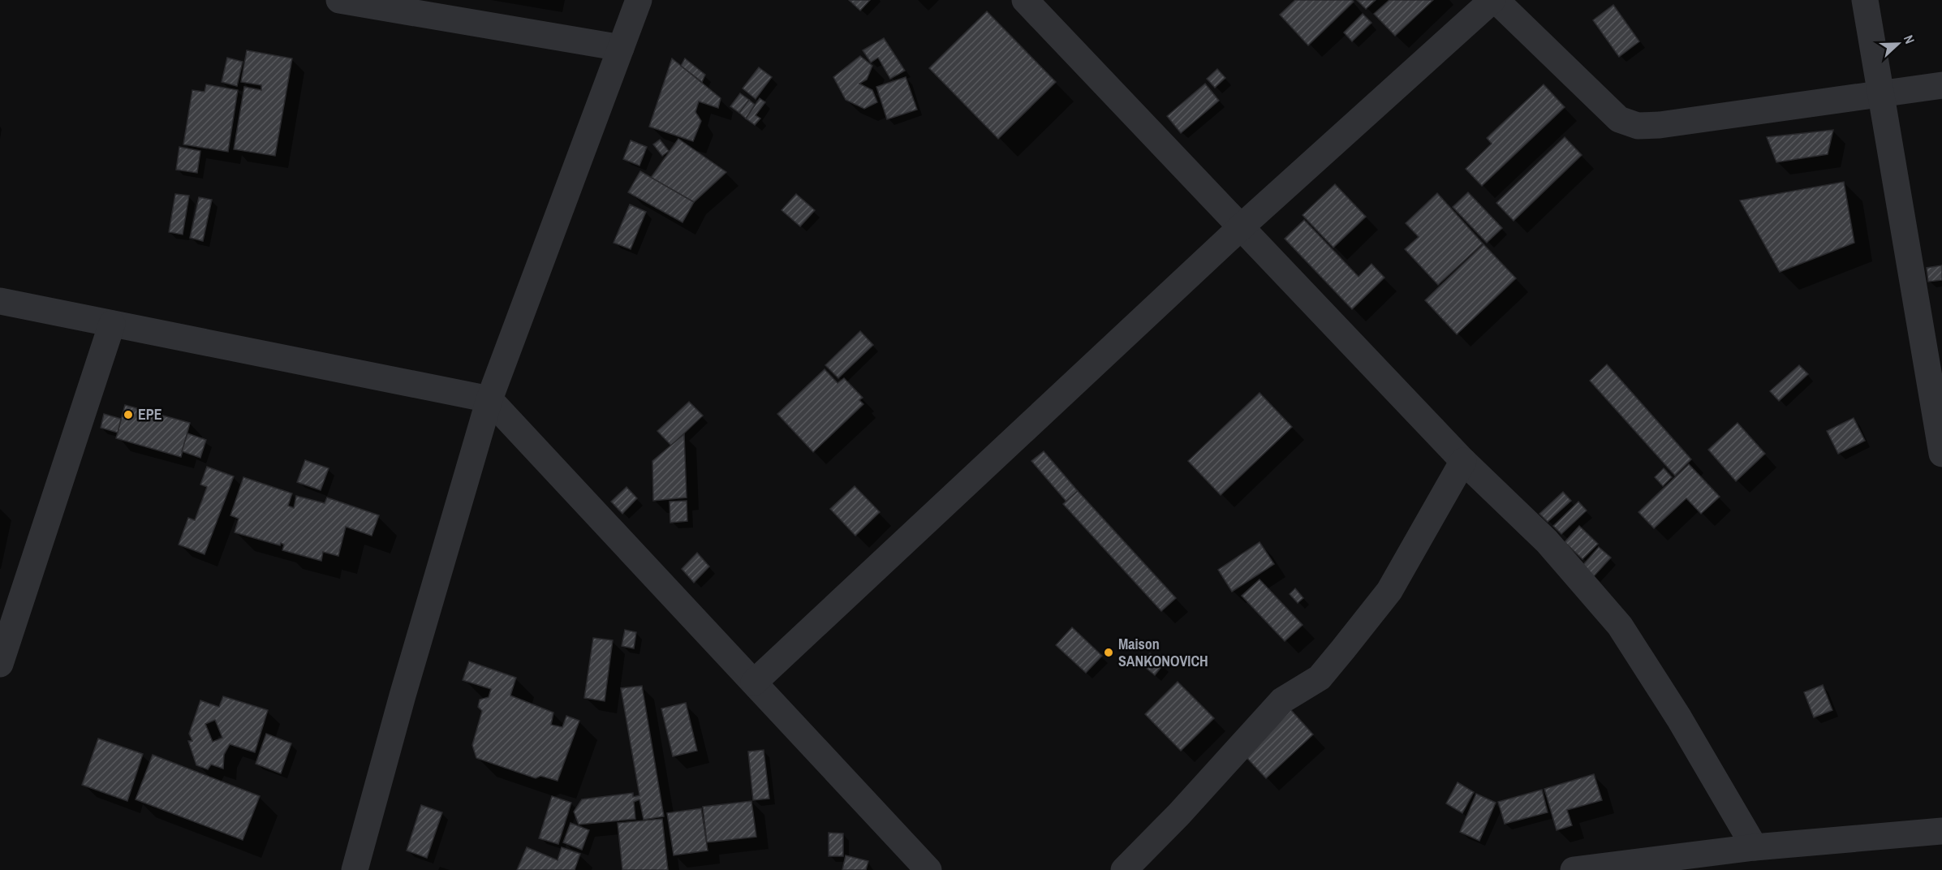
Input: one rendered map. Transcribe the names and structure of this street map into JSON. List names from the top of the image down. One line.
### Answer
{"places":["EPE","Maison SANKONOVICH"],"north":"right"}
